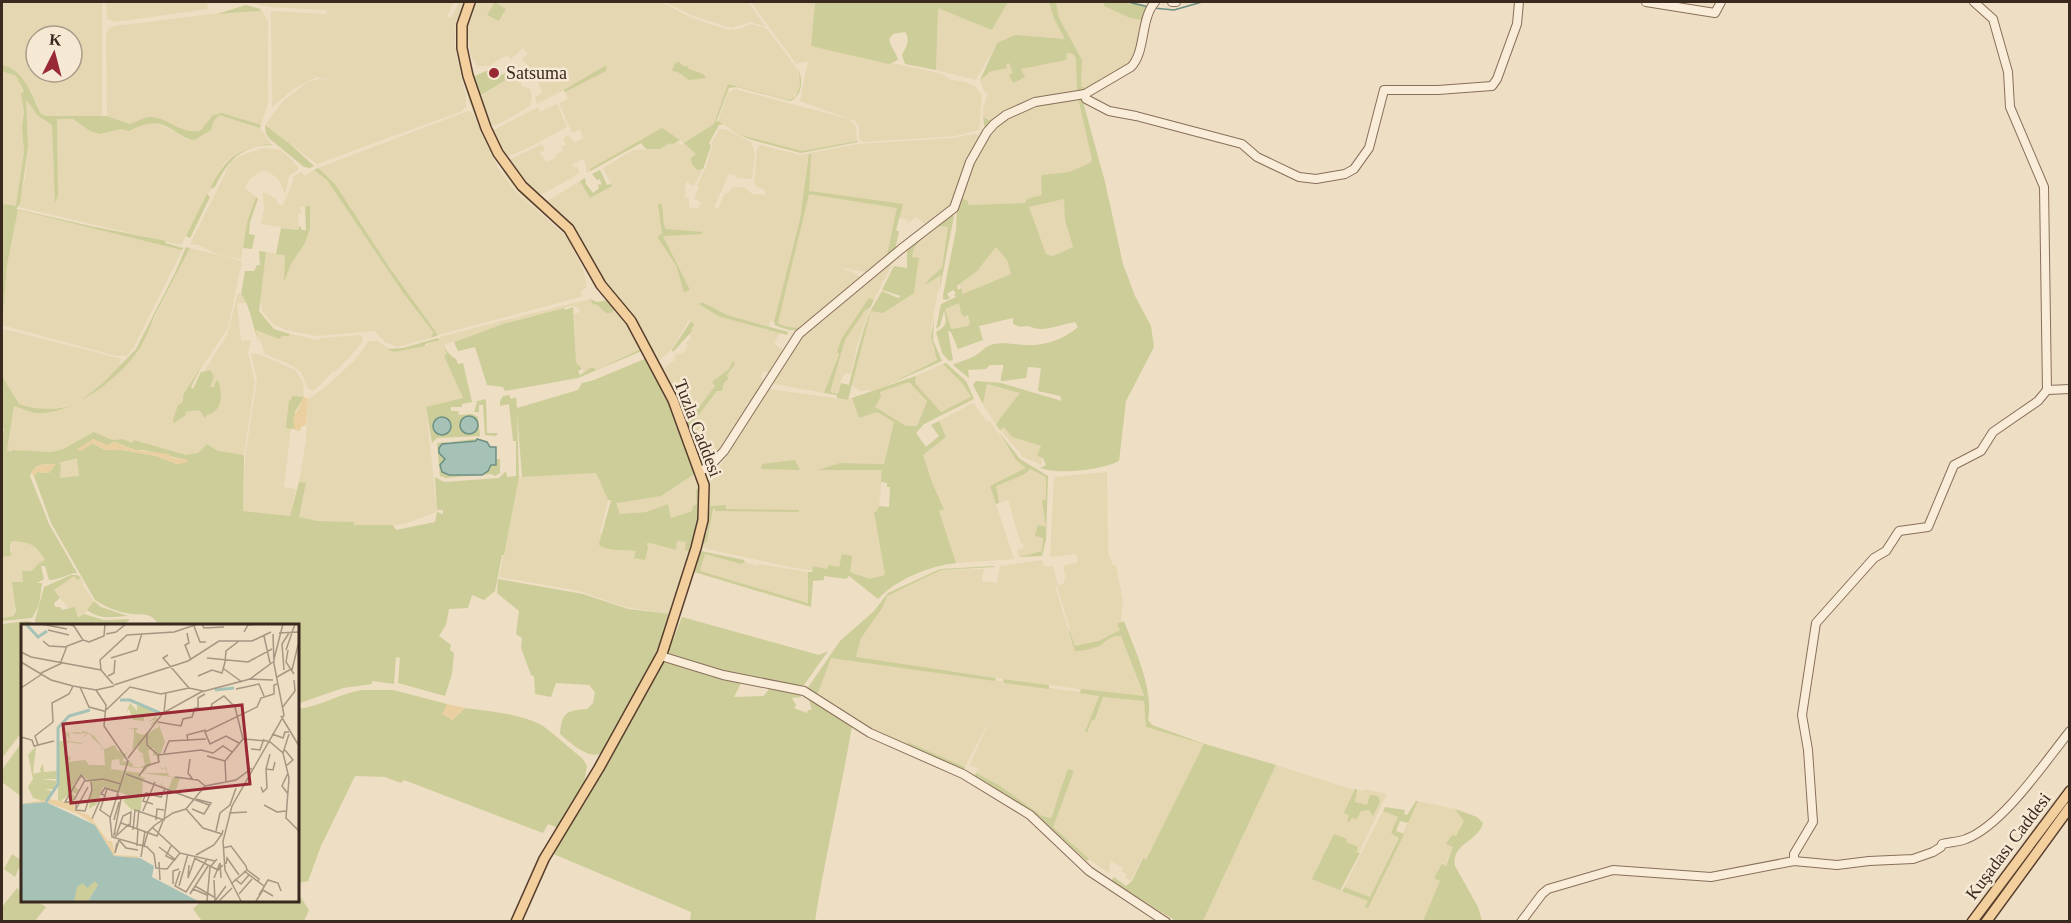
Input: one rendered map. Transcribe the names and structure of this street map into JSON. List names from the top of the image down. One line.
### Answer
{"streets":{"main road":["Tuzla Caddesi","Kuşadası Caddesi"]},"places":["Satsuma"],"north":"top"}
